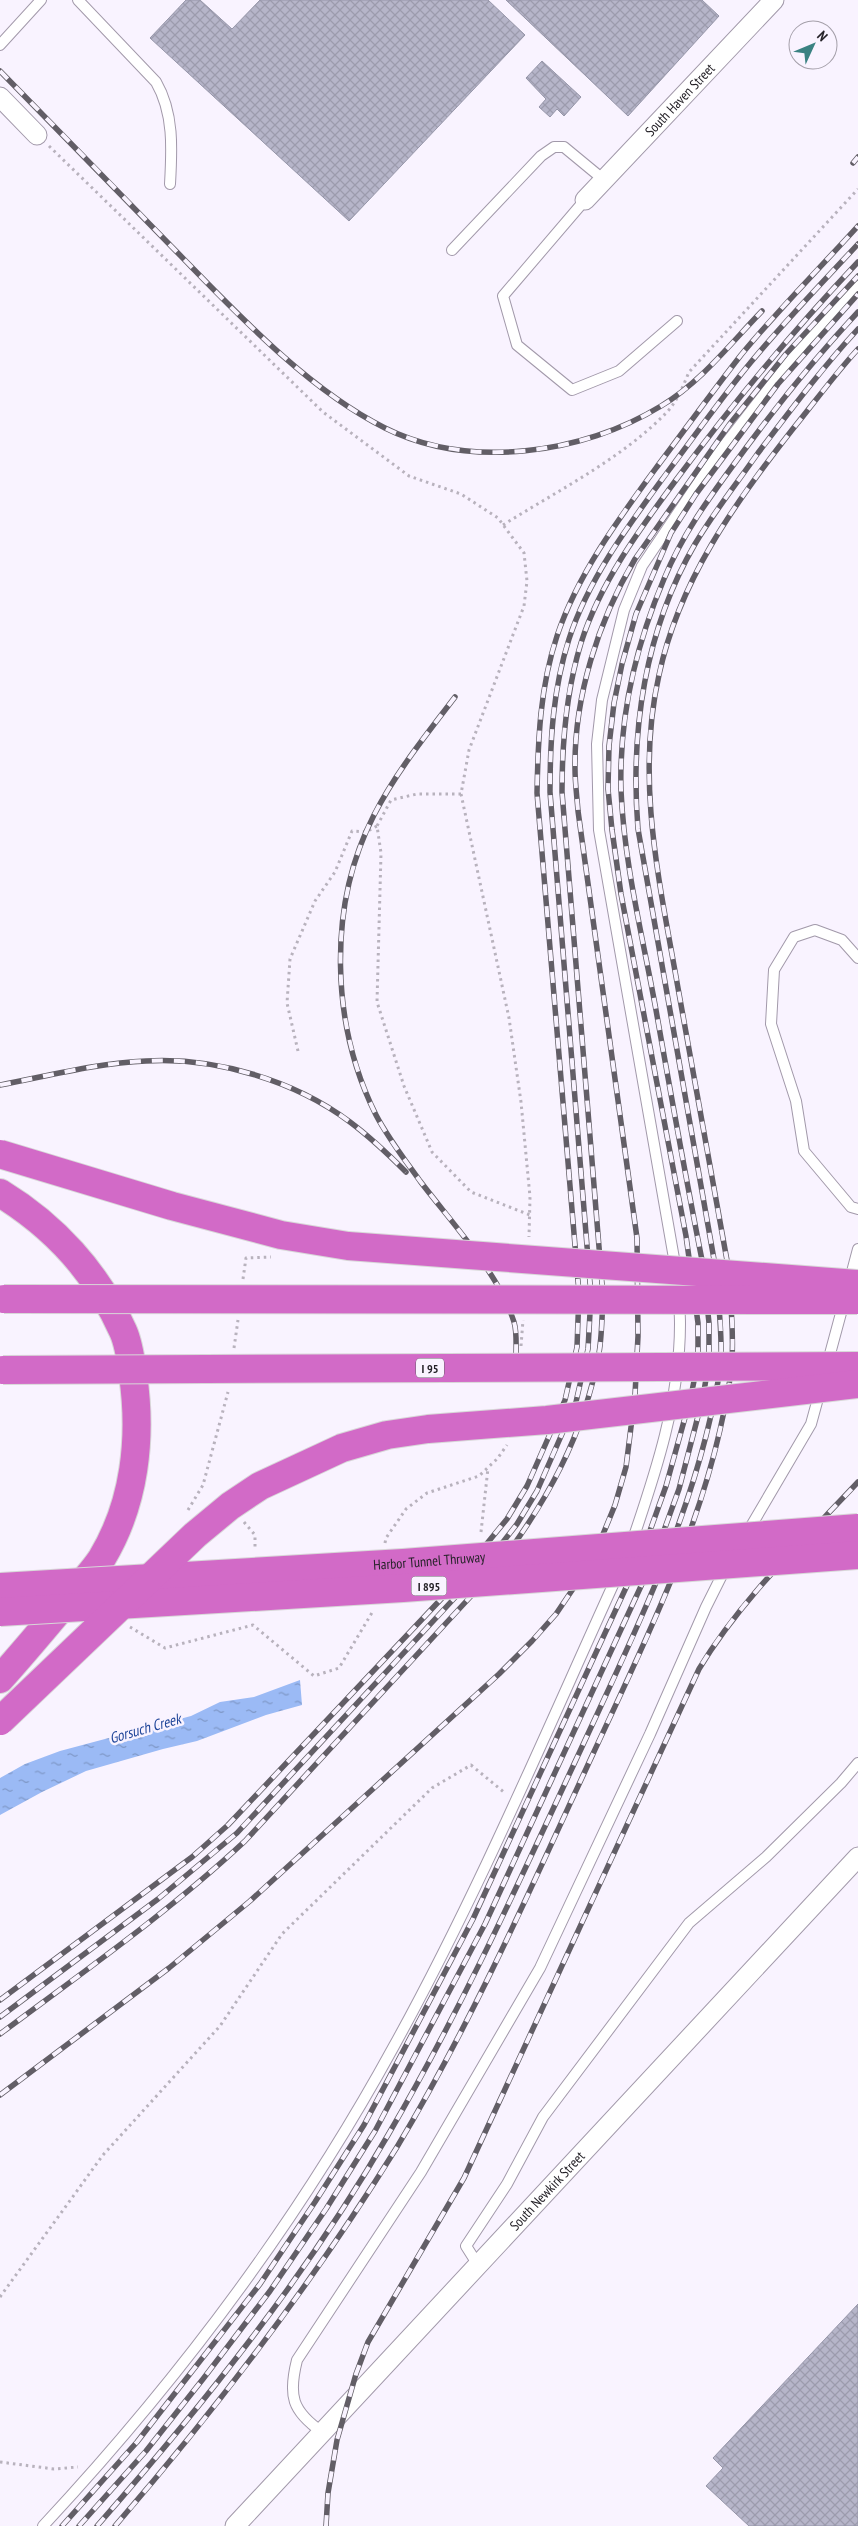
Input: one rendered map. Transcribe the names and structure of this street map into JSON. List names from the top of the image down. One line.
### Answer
{"streets":{"highway":["I 95","Harbor Tunnel Thruway","I 895"],"street":["South Haven Street","South Newkirk Street"]},"water":["Gorsuch Creek"],"north":"top right"}
